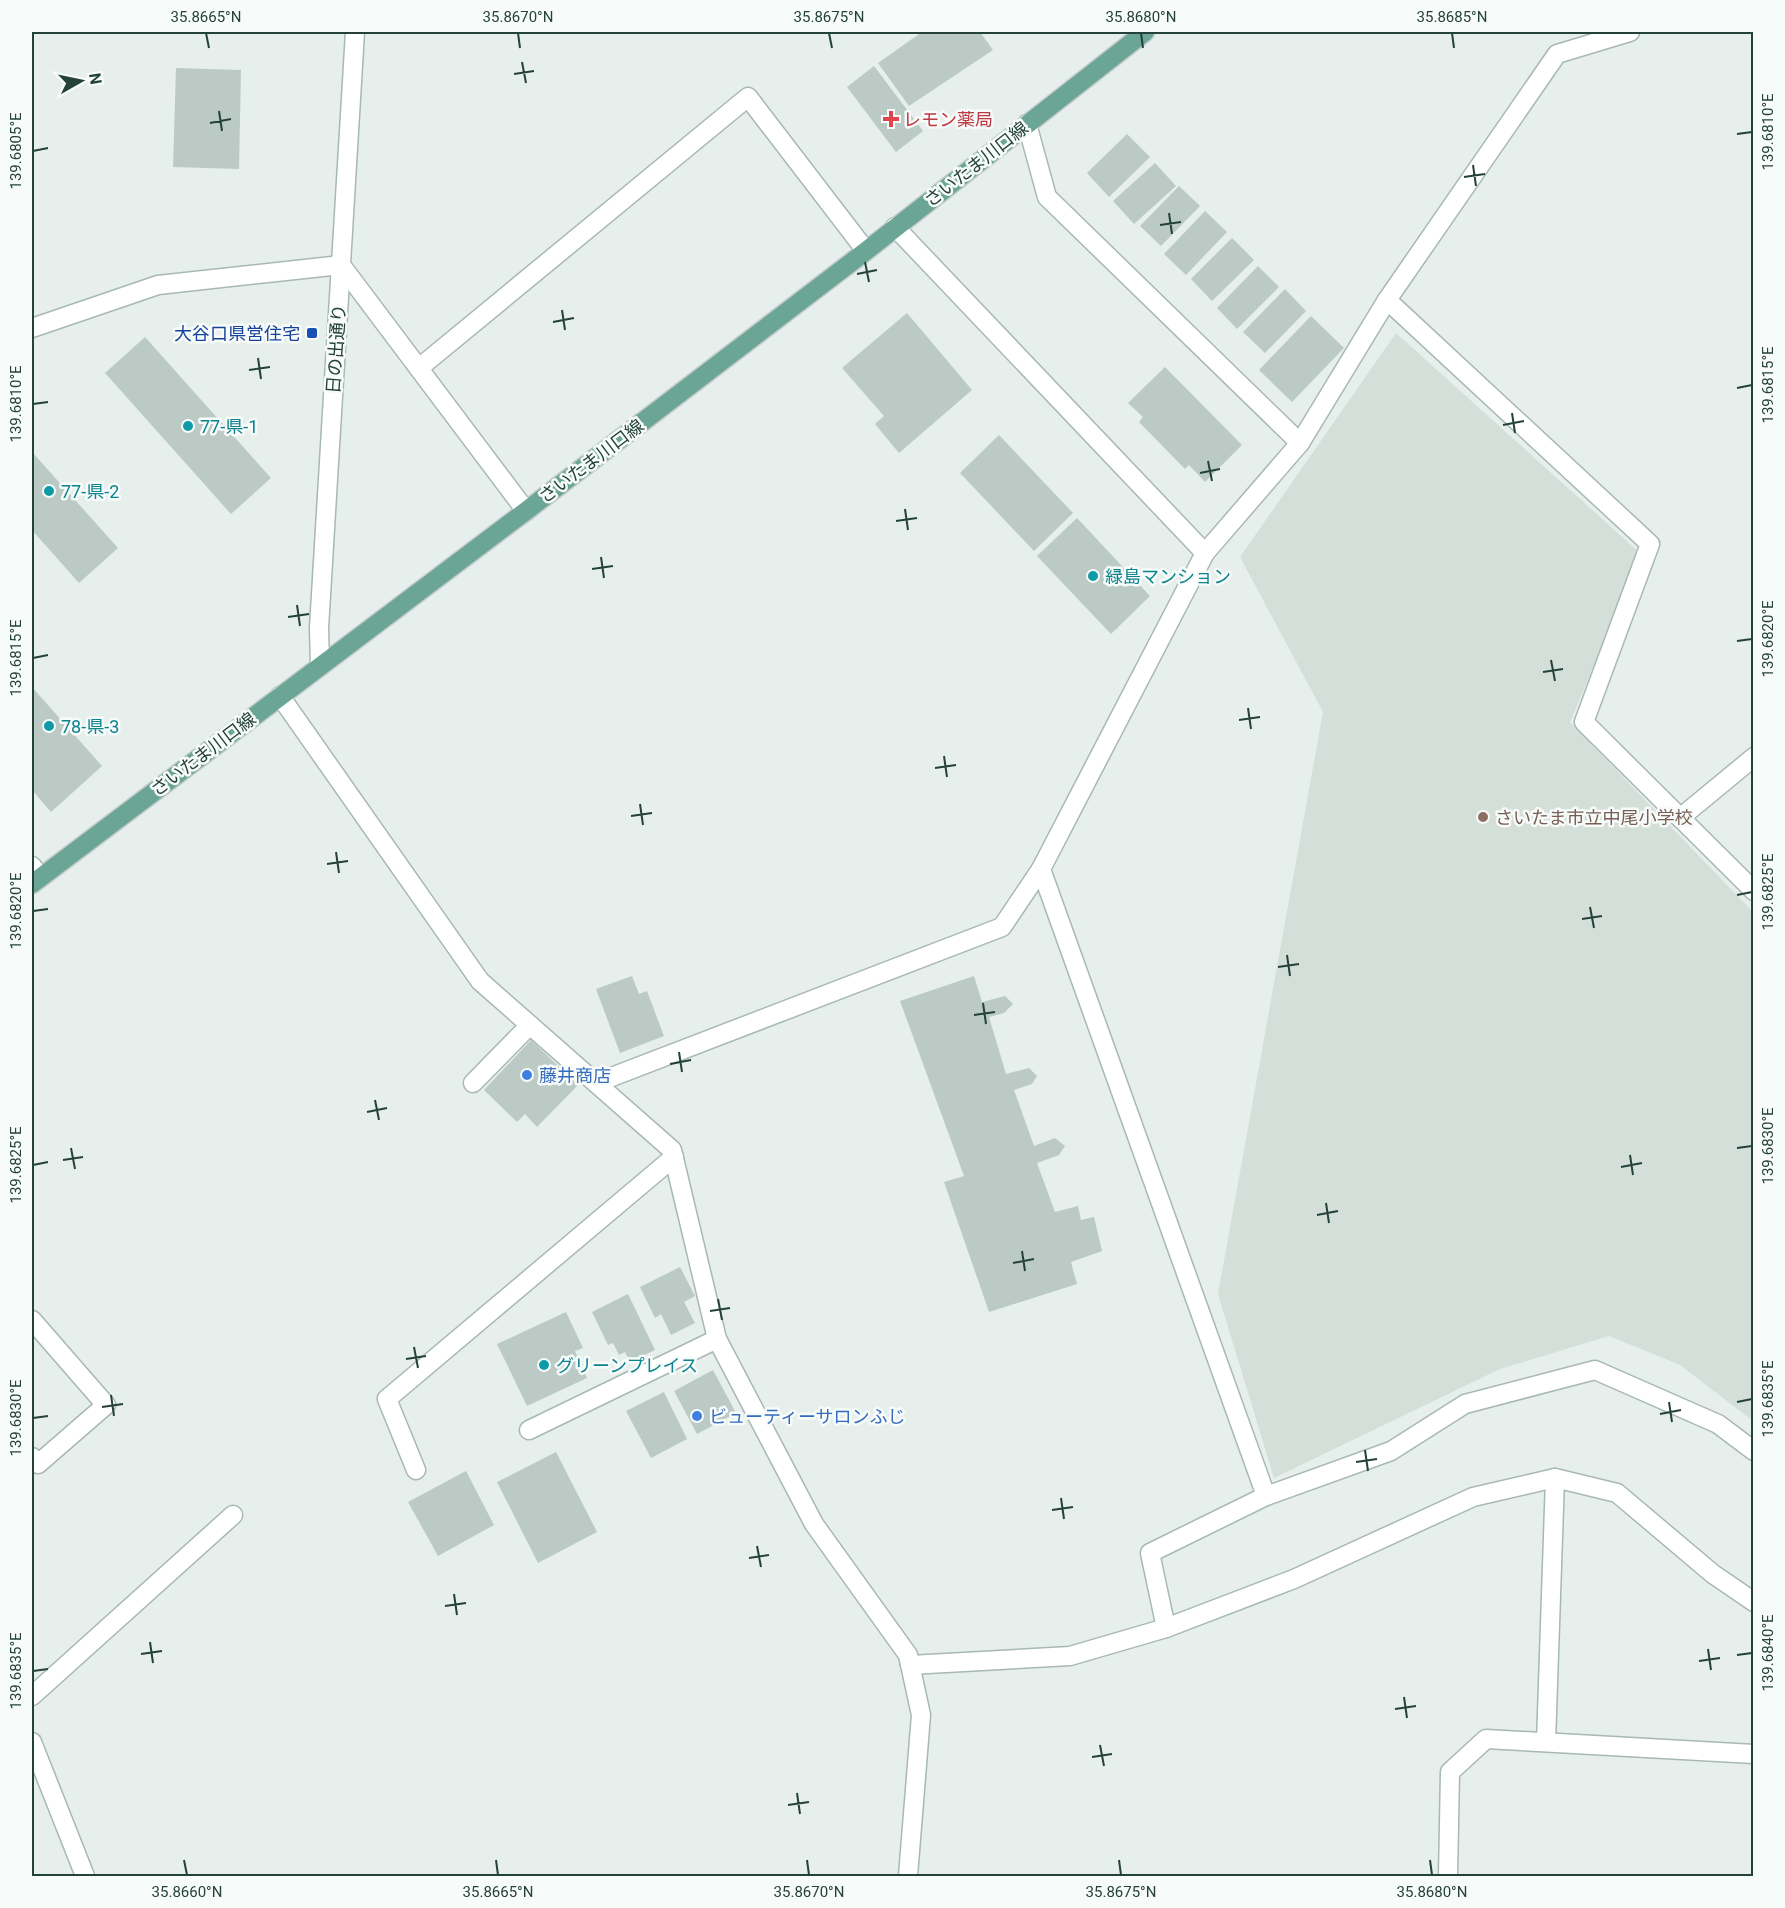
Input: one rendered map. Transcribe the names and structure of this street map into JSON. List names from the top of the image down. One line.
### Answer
{"streets":{"main road":["さいたま川口線"],"street":["日の出通り"]},"crossings":[["さいたま川口線","日の出通り"]],"places":{"health":["レモン薬局"],"transit":["大谷口県営住宅"],"other":["77-県-1","77-県-2","緑島マンション","78-県-3","さいたま市立中尾小学校","藤井商店","グリーンプレイス","ビューティーサロンふじ"]},"north":"right","coordinates":["35.8665°N","35.8670°N","35.8675°N","35.8680°N","35.8685°N","139.6810°E","139.6805°E","139.6815°E","139.6820°E","139.6825°E","139.6830°E","139.6835°E","139.6840°E","35.8660°N"]}
